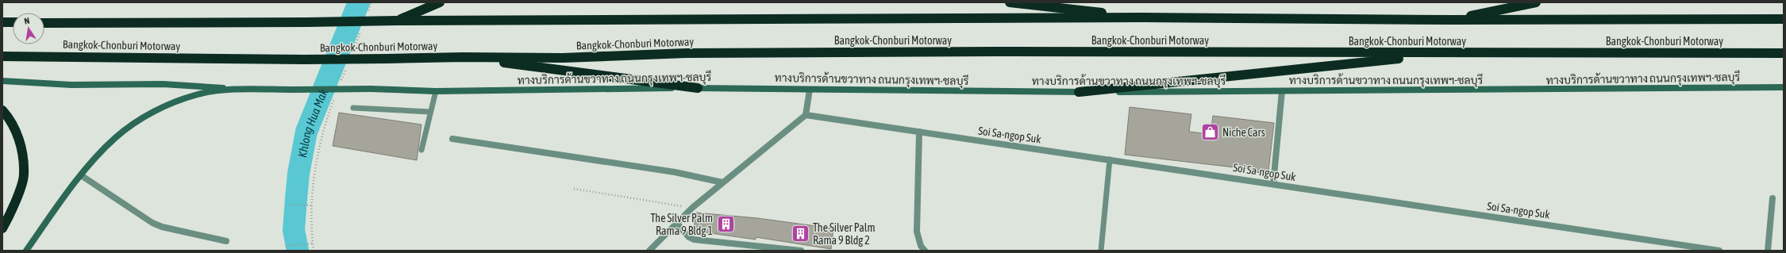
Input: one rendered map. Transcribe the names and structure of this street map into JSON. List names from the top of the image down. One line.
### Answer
{"streets":{"highway":["Bangkok-Chonburi Motorway"],"main road":["ทางบริการด้านขวาทาง ถนนกรุงเทพฯ-ชลบุรี"],"street":["Soi Sa-ngop Suk"]},"water":["Khlong Hua Mak"],"places":{"shop":["Niche Cars"],"building":["The Silver Palm Rama 9 Bldg 1","The Silver Palm Rama 9 Bldg 2"]},"north":"top"}
